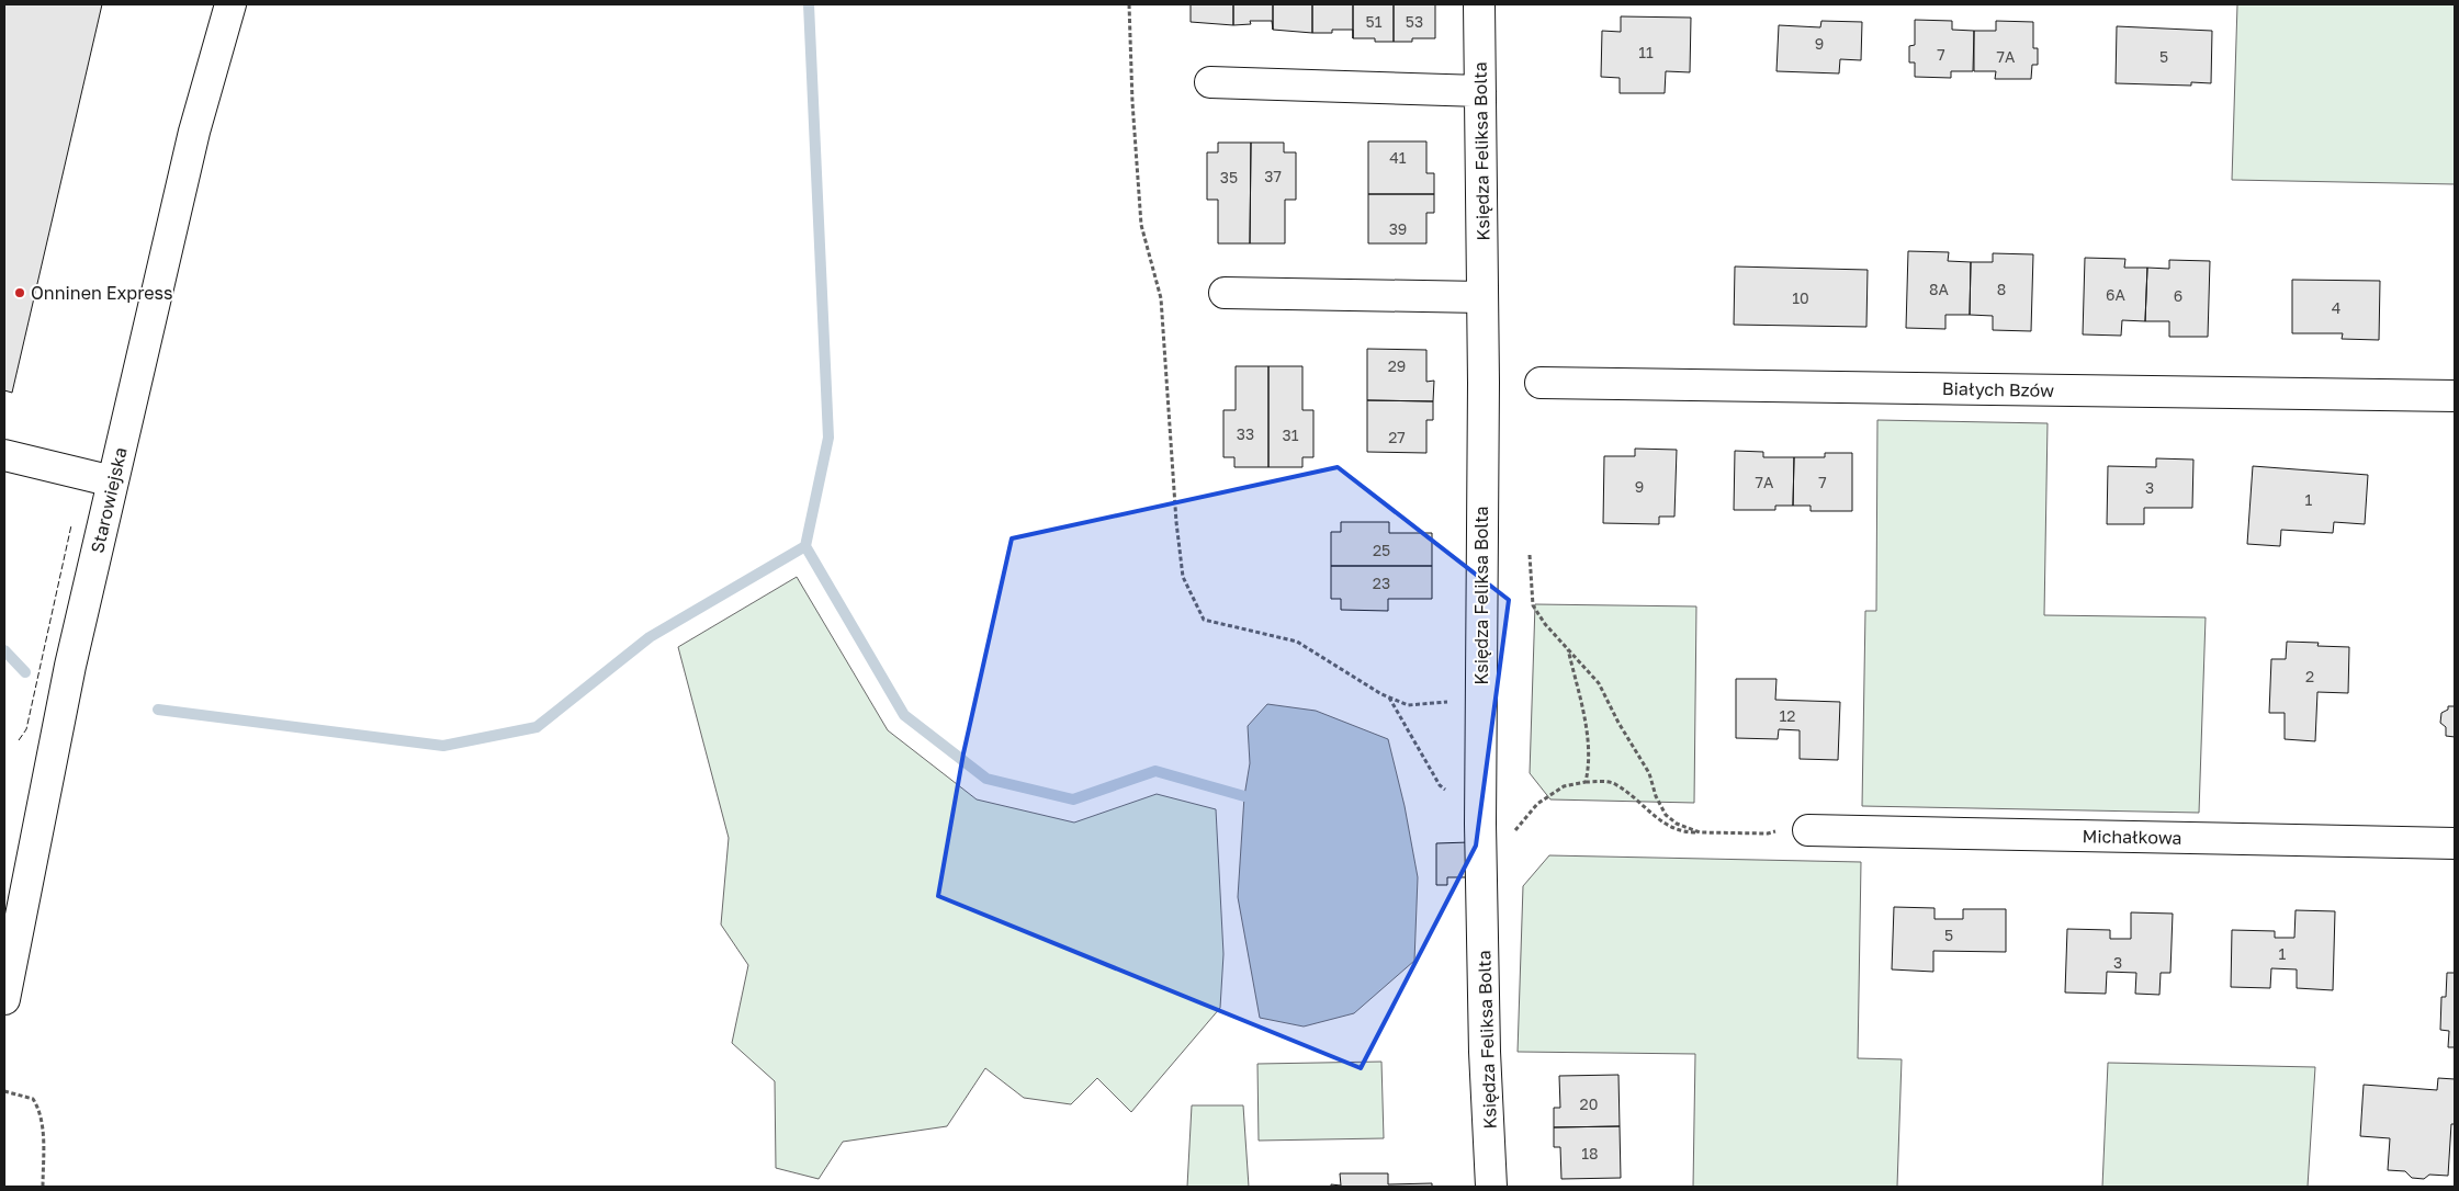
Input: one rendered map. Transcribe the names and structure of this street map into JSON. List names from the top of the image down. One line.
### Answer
{"streets":{"street":["Księdza Feliksa Bolta","Białych Bzów","Starowiejska","Michałkowa"]},"places":["Onninen Express"],"house_numbers":["51","53","9","11","7","7A","5","41","37","35","39","8A","8","6A","6","10","4","29","33","31","27","7A","7","9","3","1","25","23","2","12","5","1","3","20","18"]}
